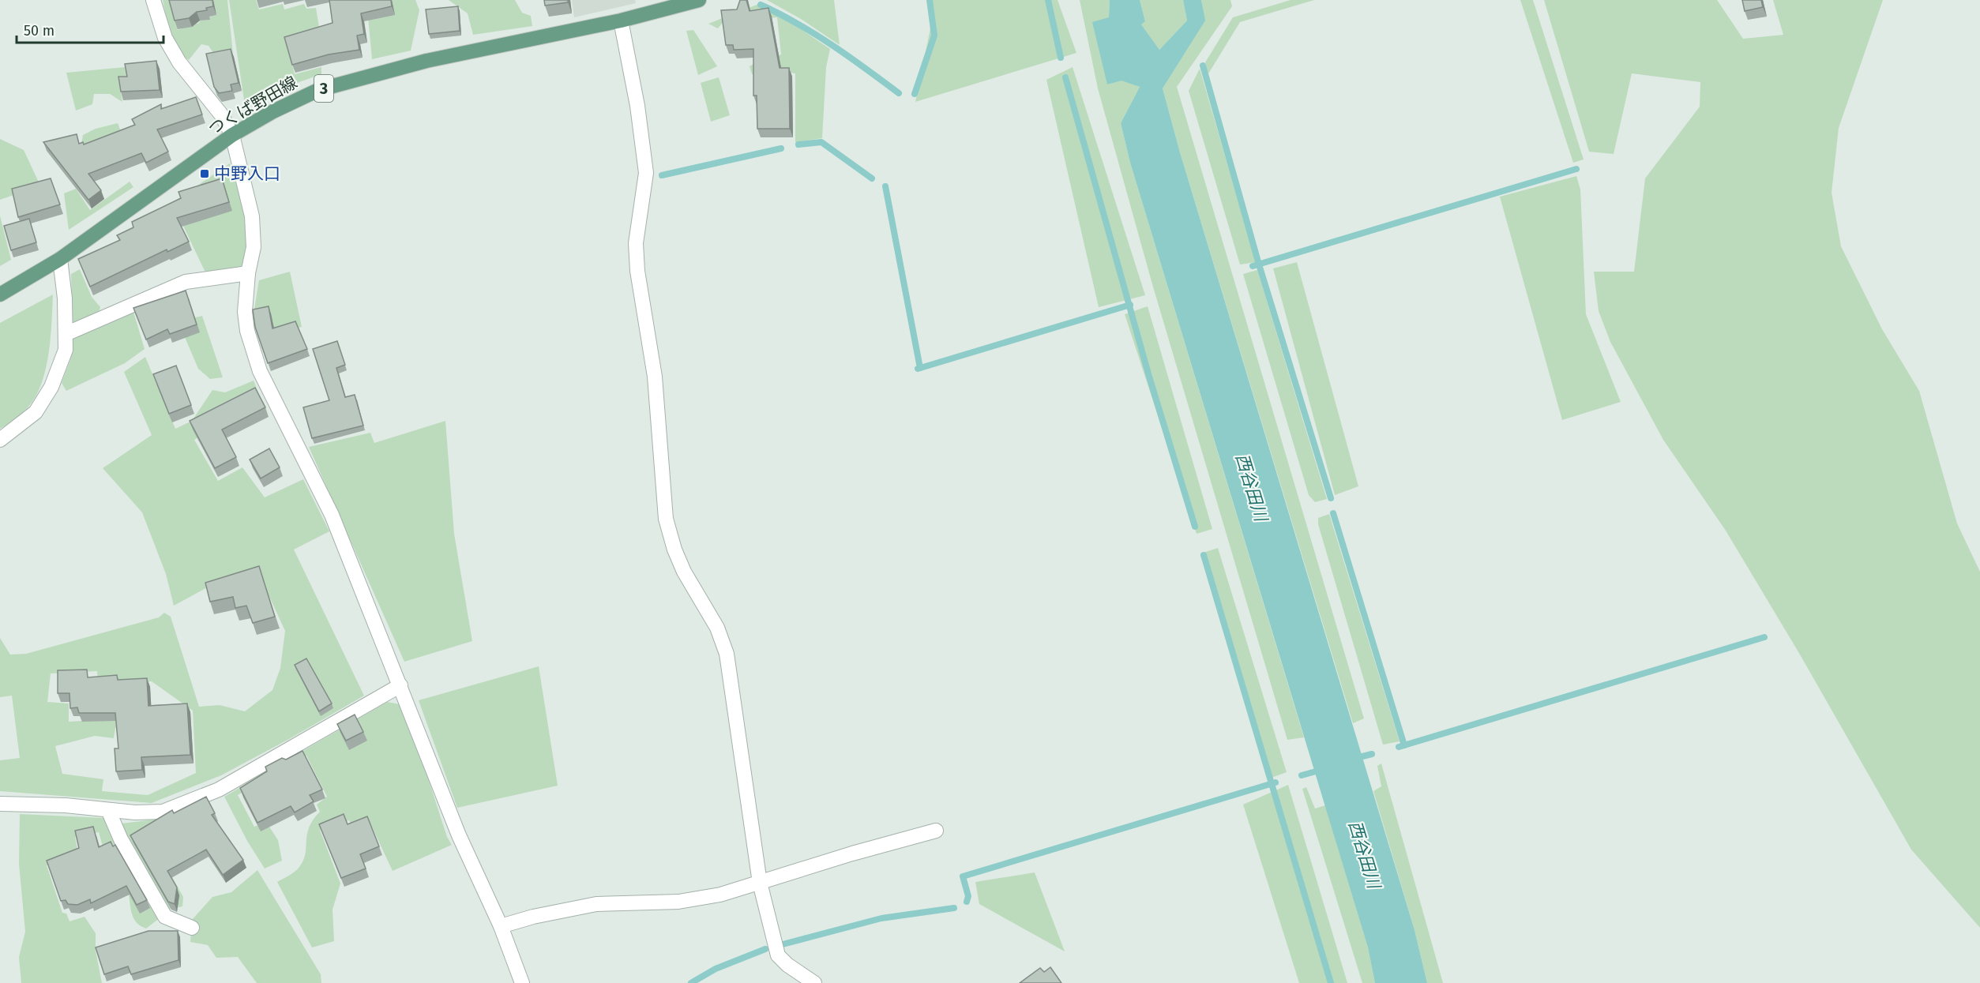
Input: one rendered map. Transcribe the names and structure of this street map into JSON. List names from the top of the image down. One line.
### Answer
{"streets":{"main road":["3","つくば野田線"]},"water":["西谷田川"],"places":{"transit":["中野入口"]},"scale_bar":"50 m"}
